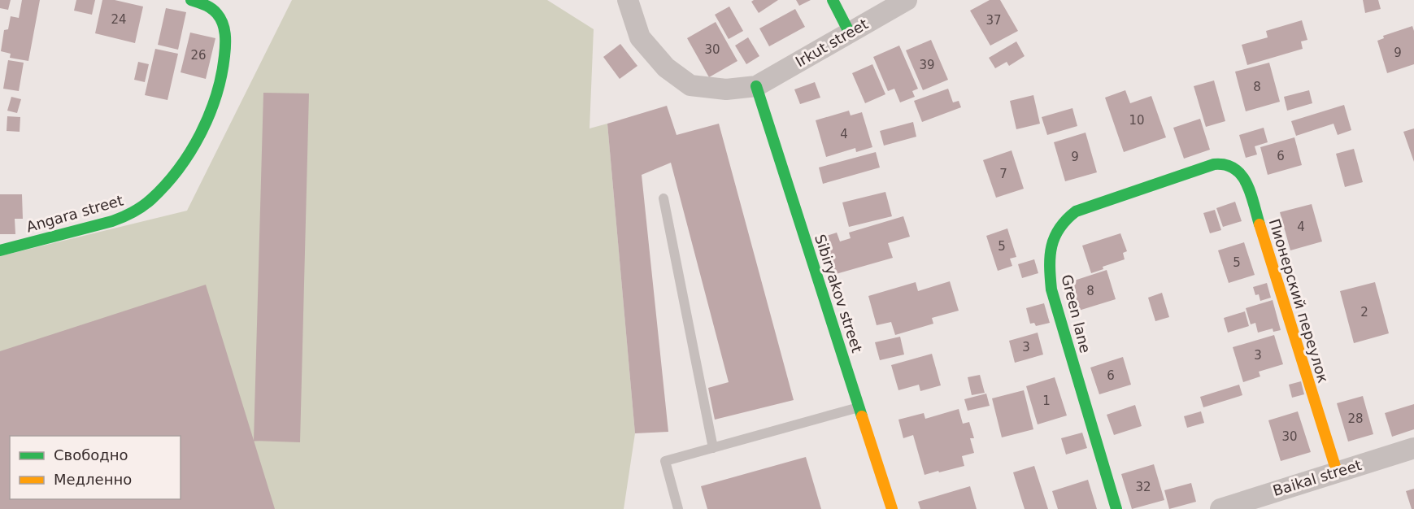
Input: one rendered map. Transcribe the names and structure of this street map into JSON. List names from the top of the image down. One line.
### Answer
{"streets":{"street":["Irkut street","Angara street","Sibiryakov street","Пионерский переулок","Green lane","Baikal street"]},"crossings":[["Irkut street","Sibiryakov street"],["Пионерский переулок","Green lane"],["Пионерский переулок","Baikal street"]],"house_numbers":["24","37","30","9","26","39","8","10","4","6","9","7","4","5","5","8","2","3","3","6","1","28","30","32"],"legend":["Свободно","Медленно"]}
